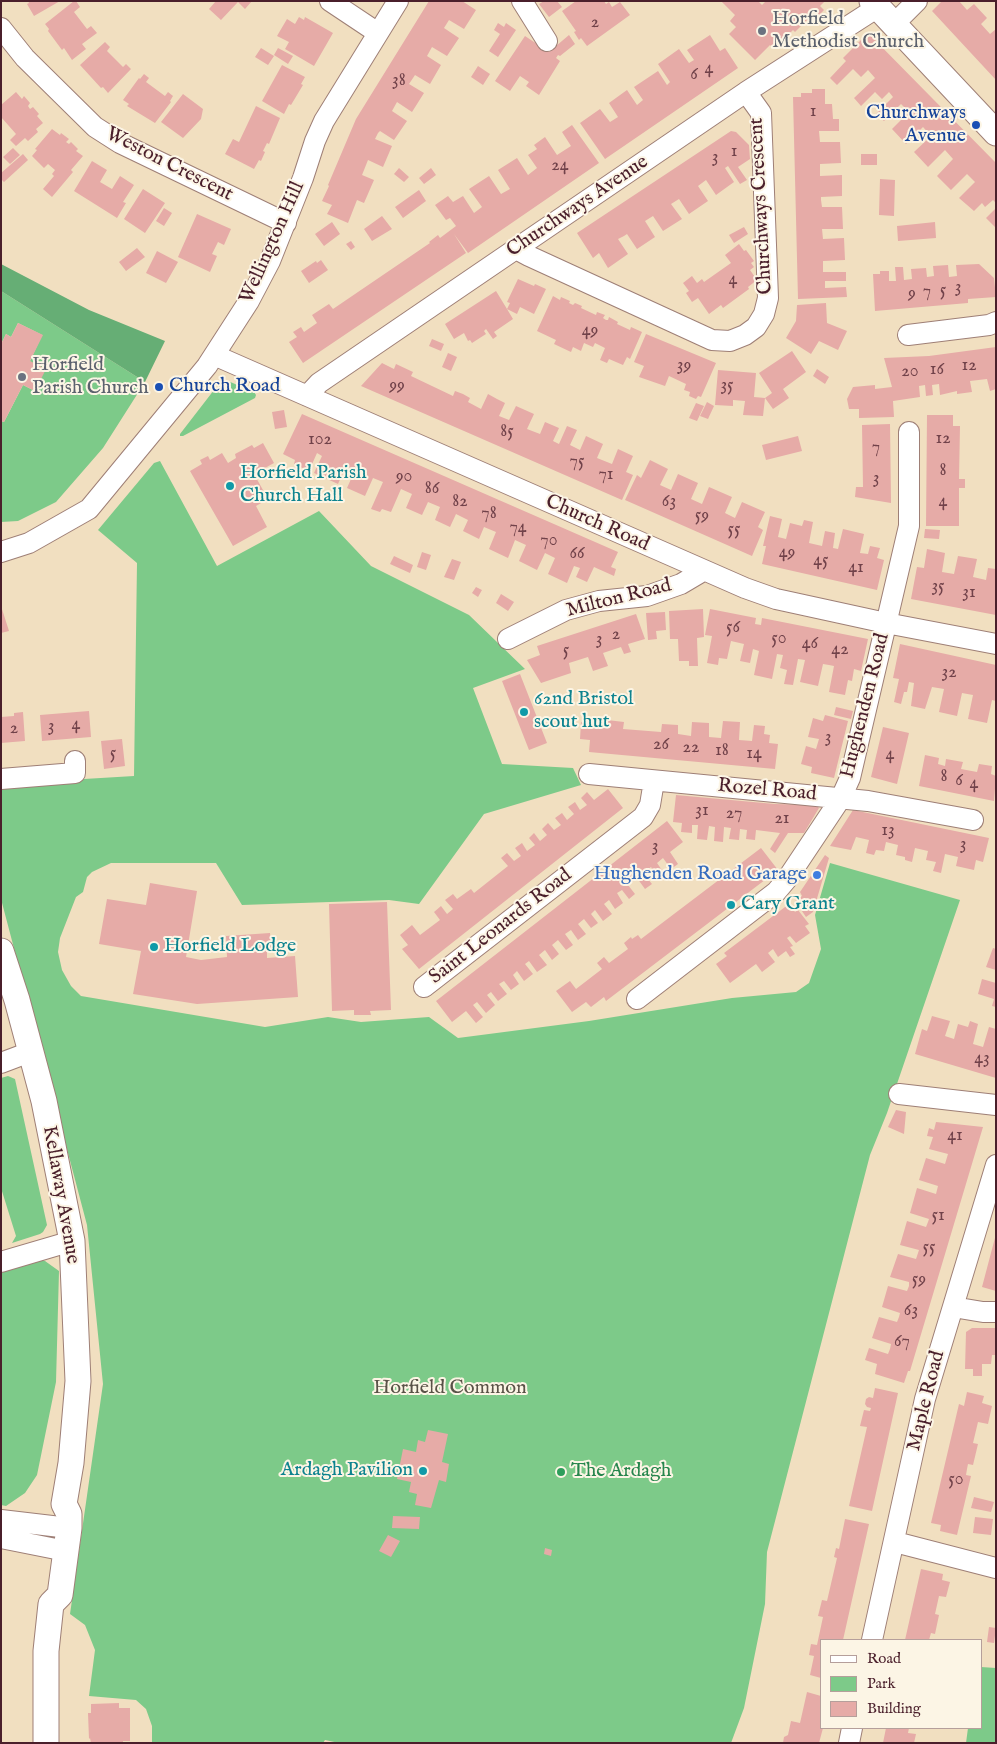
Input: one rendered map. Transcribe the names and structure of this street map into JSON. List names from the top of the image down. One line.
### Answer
{"streets":{"main road":["Kellaway Avenue"],"street":["Weston Crescent","Churchways Crescent","Churchways Avenue","Wellington Hill","Church Road","Milton Road","Hughenden Road","Rozel Road","Saint Leonards Road","Maple Road"]},"crossings":[["Weston Crescent","Wellington Hill"],["Churchways Crescent","Churchways Avenue"],["Churchways Avenue","Church Road"],["Wellington Hill","Church Road"],["Church Road","Milton Road"],["Church Road","Hughenden Road"],["Hughenden Road","Rozel Road"],["Rozel Road","Saint Leonards Road"]],"parks":["Horfield Common"],"places":["Horfield Methodist Church","Churchways Avenue","Horfield Parish Church","Church Road","Horfield Parish Church Hall","62nd Bristol scout hut","Hughenden Road Garage","Cary Grant","Horfield Lodge","Ardagh Pavilion","The Ardagh"],"house_numbers":["2","4","6","38","1","1","3","24","4","3","5","7","9","49","39","12","16","20","99","35","85","12","102","7","75","8","71","90","3","86","82","63","4","78","59","74","55","70","49","66","45","41","35","31","56","2","50","3","46","42","5","32","4","3","2","3","26","22","18","5","14","4","8","6","4","31","27","21","13","3","3","43","41","51","55","59","63","67","50"],"legend":["Road","Park","Building"]}
